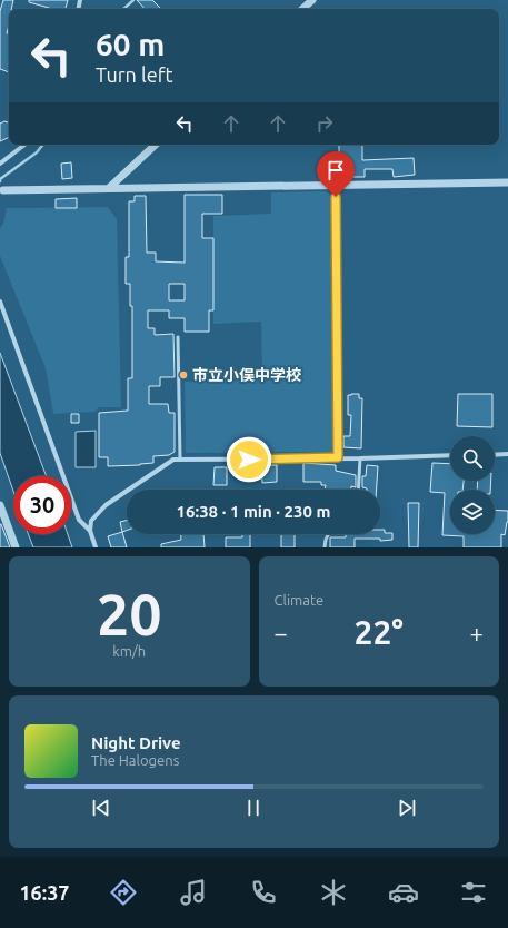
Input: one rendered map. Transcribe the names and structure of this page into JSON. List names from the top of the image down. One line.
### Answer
{"places":["市立小俣中学校"],"page":{"turn":["60 m","Turn left"],"limit":"30","trip":"16:38 · 1 min · 230 m","tile":[["20","km/h"],"Climate"],"heat":["−","22°","+"],"song":["Night Drive","The Halogens"],"tabs":"16:37"}}
